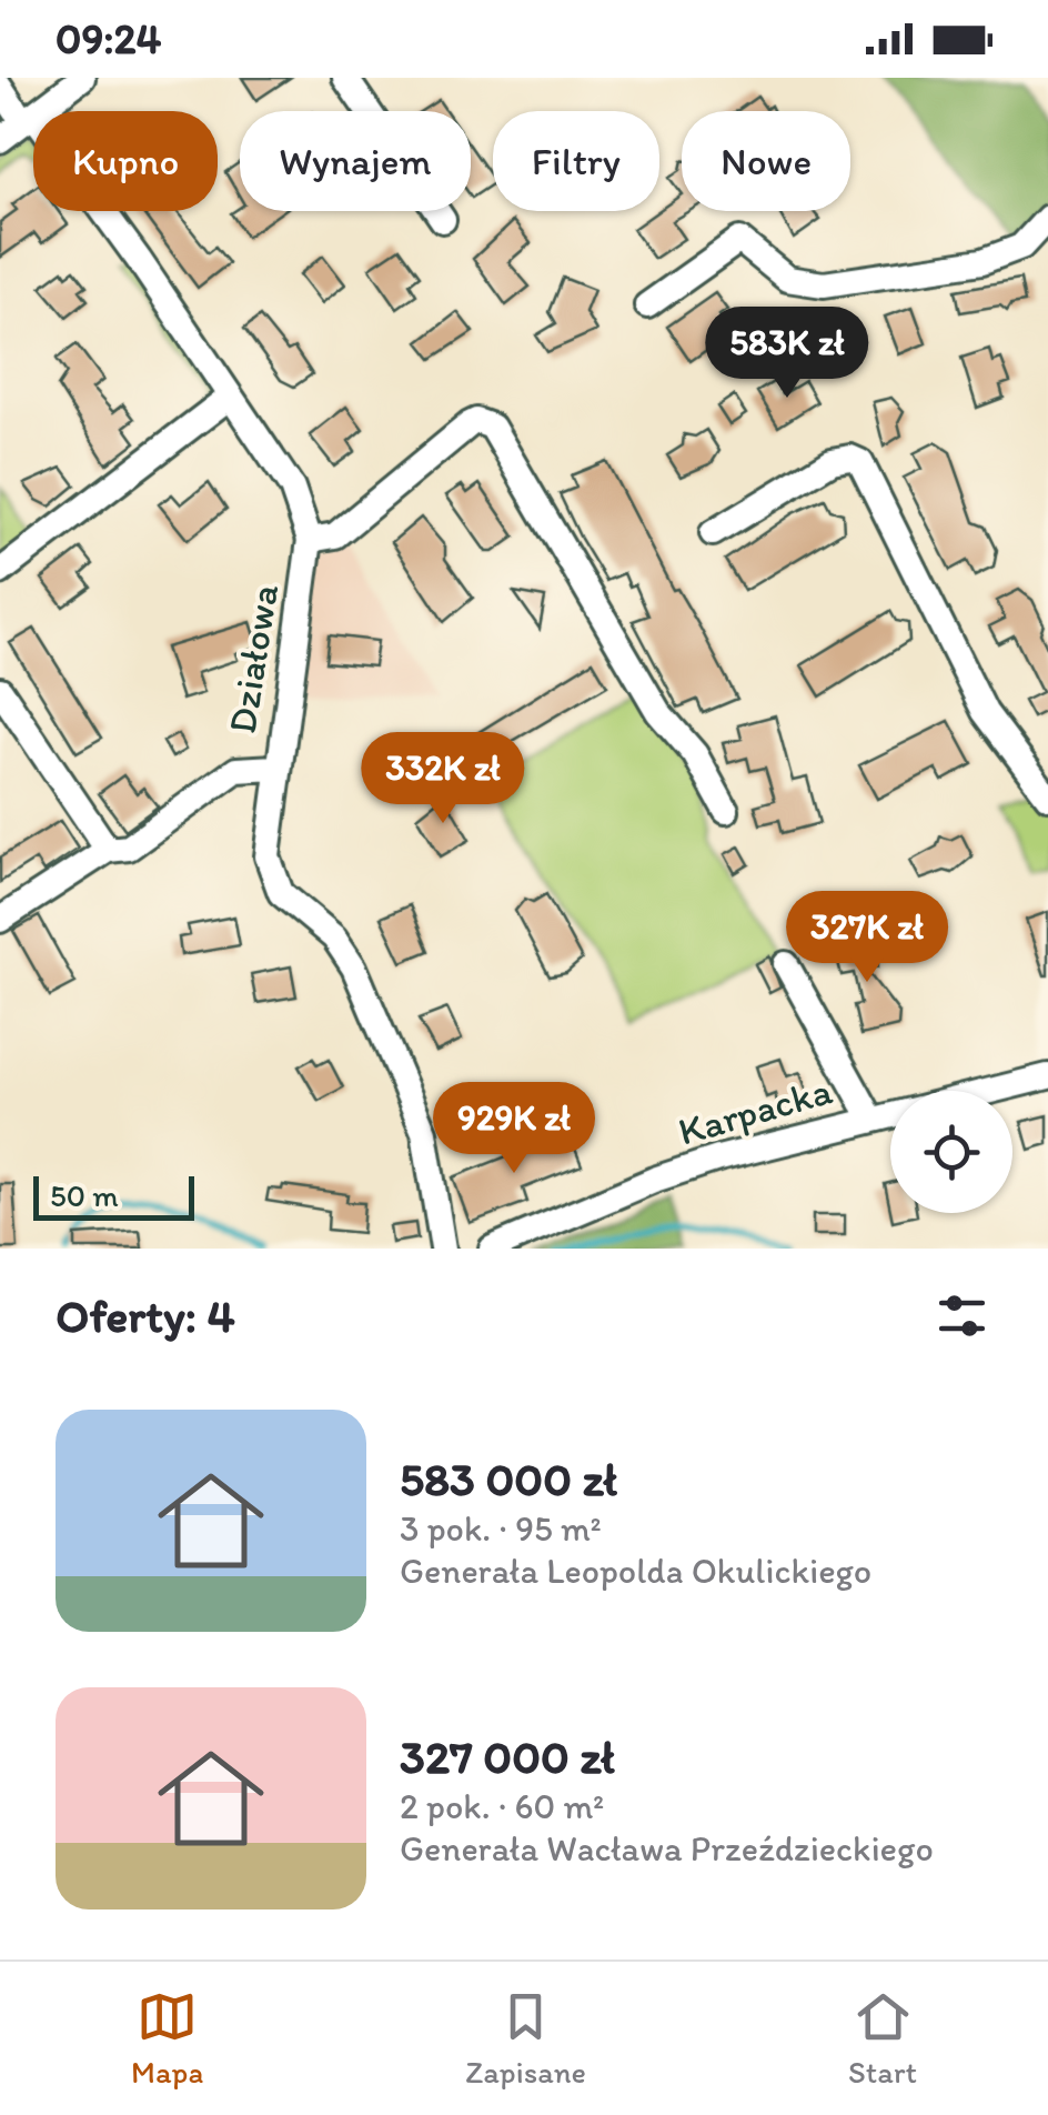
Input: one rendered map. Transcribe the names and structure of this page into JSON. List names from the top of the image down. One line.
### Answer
{"streets":{"street":["Działowa","Karpacka"]},"scale_bar":"50 m","page":{"status":"09:24","chip":["Kupno","Wynajem","Filtry","Nowe"],"price":["583K zł","332K zł","327K zł","929K zł"],"scale":"50 m","heading":"Oferty: 4","list":[{"name":"583 000 zł","note":"3 pok. · 95 m² · Generała Leopolda Okulickiego"},{"name":"327 000 zł","note":"2 pok. · 60 m² · Generała Wacława Przeździeckiego"}],"tabs":["Mapa","Zapisane","Start"]}}
